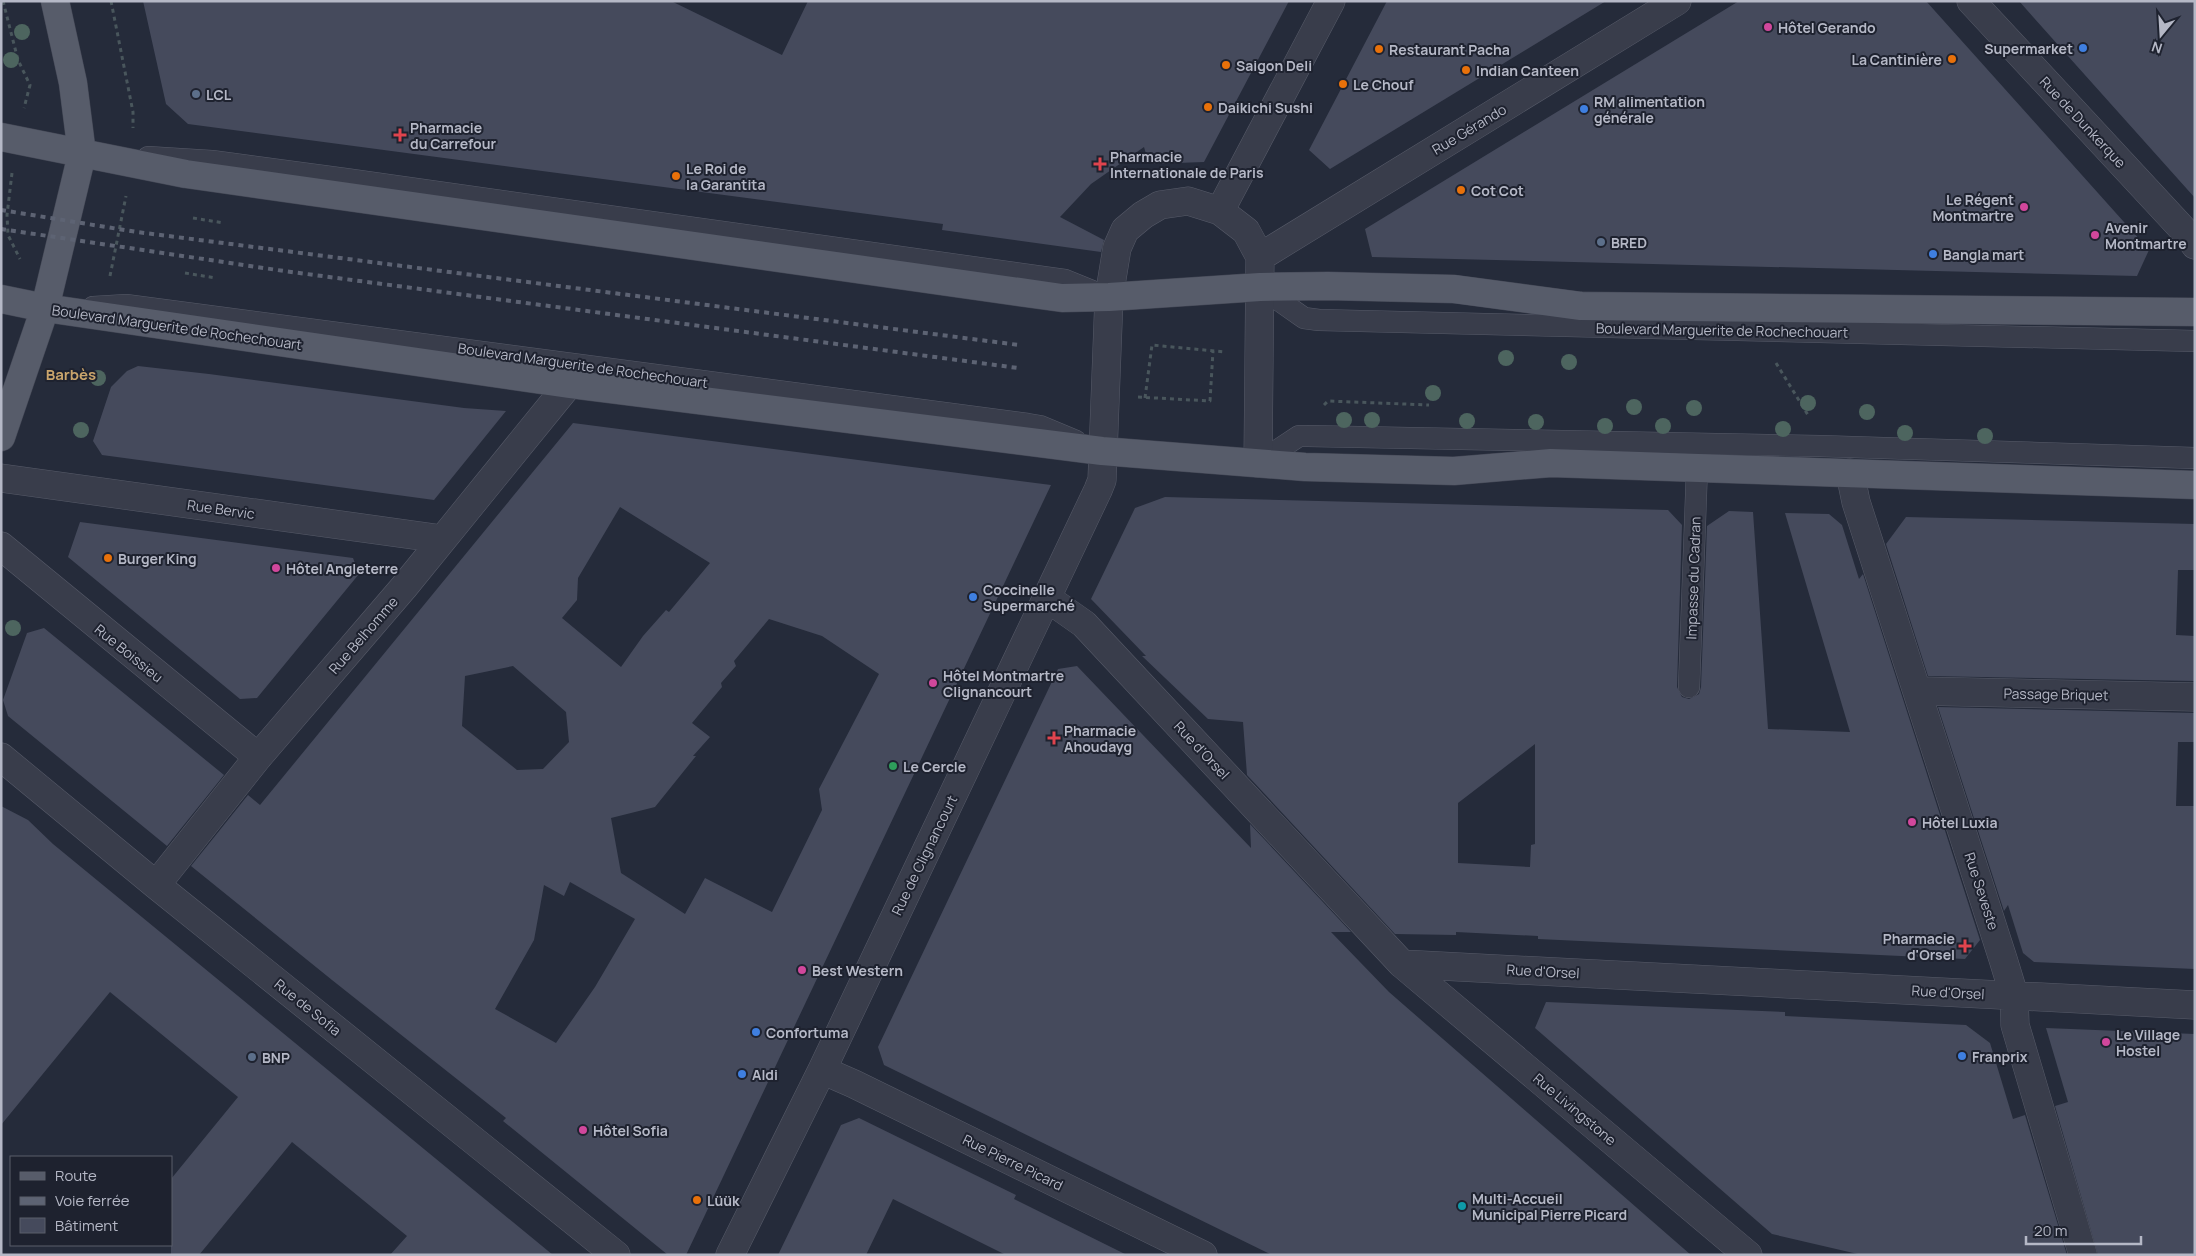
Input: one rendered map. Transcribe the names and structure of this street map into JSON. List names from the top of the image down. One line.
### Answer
{"streets":{"main road":["Boulevard Marguerite de Rochechouart"],"street":["Rue de Dunkerque","Rue Gérando","Rue Bervic","Rue Belhomme","Rue Boissieu","Passage Briquet","Rue d'Orsel","Rue de Clignancourt","Rue Seveste","Rue de Sofia","Rue Livingstone","Rue Pierre Picard"],"lane":["Impasse du Cadran"]},"crossings":[["Boulevard Marguerite de Rochechouart","Impasse du Cadran"],["Boulevard Marguerite de Rochechouart","Rue Belhomme"],["Boulevard Marguerite de Rochechouart","Rue de Clignancourt"],["Boulevard Marguerite de Rochechouart","Rue Seveste"],["Rue Bervic","Rue Belhomme"],["Rue Belhomme","Rue Boissieu"],["Rue Belhomme","Rue de Sofia"],["Passage Briquet","Rue Seveste"],["Rue d'Orsel","Rue de Clignancourt"],["Rue d'Orsel","Rue Seveste"],["Rue d'Orsel","Rue Livingstone"],["Rue de Clignancourt","Rue Pierre Picard"]],"districts":["Barbès"],"places":{"other":["Hôtel Gerando","Supermarket","Restaurant Pacha","La Cantinière","Saigon Deli","Indian Canteen","Le Chouf","LCL","Daikichi Sushi","RM alimentation générale","Le Roi de la Garantita","Cot Cot","Le Régent Montmartre","Avenir Montmartre","BRED","Bangla mart","Burger King","Hôtel Angleterre","Coccinelle Supermarché","Hôtel Montmartre Clignancourt","Le Cercle","Hôtel Luxia","Best Western","Confortuma","Le Village Hostel","Franprix","BNP","Aldi","Hôtel Sofia","Lüük","Multi-Accueil Municipal Pierre Picard"],"health":["Pharmacie du Carrefour","Pharmacie Internationale de Paris","Pharmacie Ahoudayg","Pharmacie d'Orsel"]},"legend":["Route","Voie ferrée","Bâtiment"],"scale_bar":"20 m","north":"bottom"}
